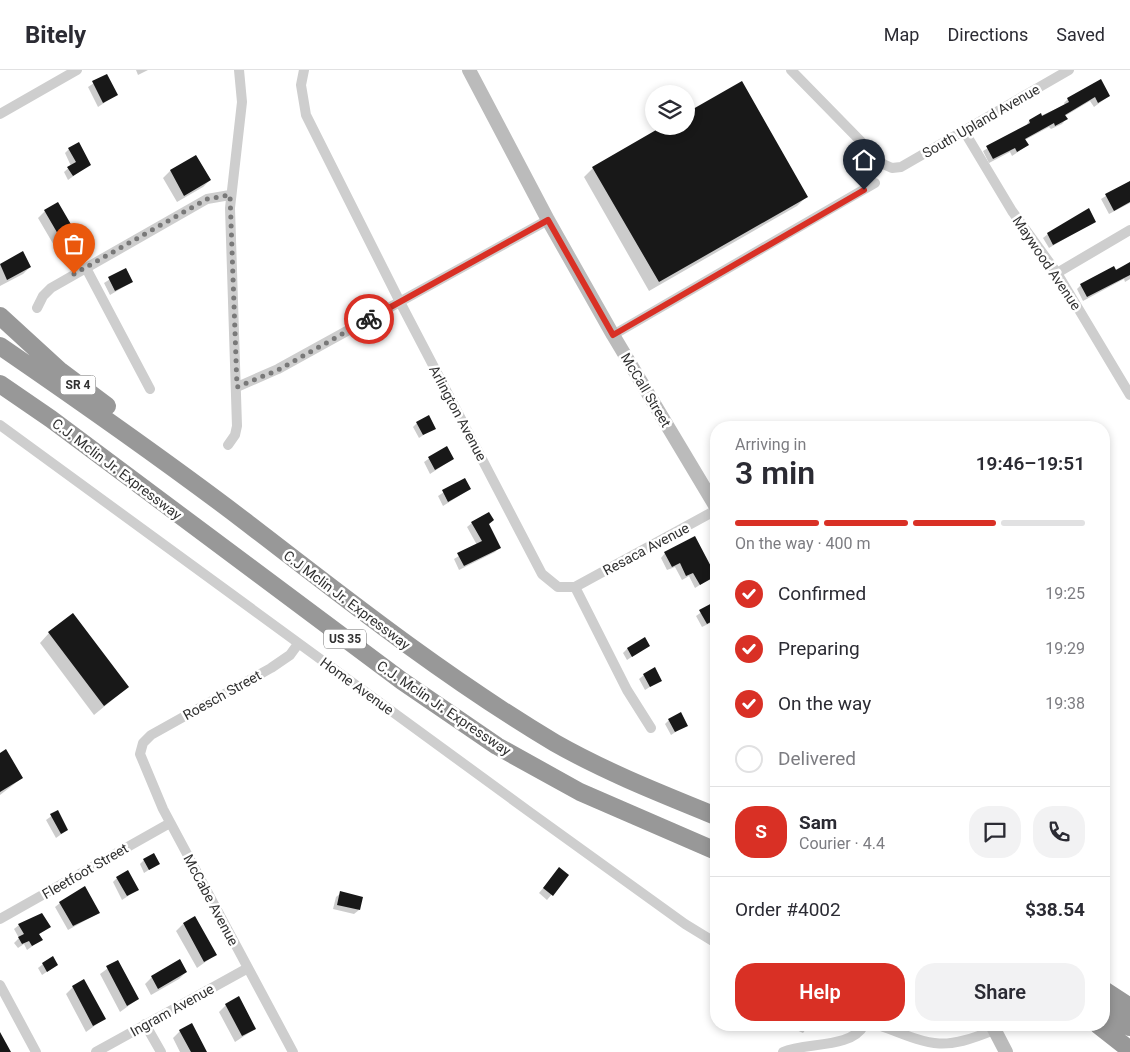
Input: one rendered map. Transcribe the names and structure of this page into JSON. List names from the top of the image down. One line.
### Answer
{"streets":{"highway":["SR 4","C.J. Mclin Jr. Expressway","C.J Mclin Jr. Expressway","US 35"],"street":["South Upland Avenue","Maywood Avenue","McCall Street","Arlington Avenue","Resaca Avenue","Home Avenue","Roesch Street","Fleetfoot Street","McCabe Avenue","Ingram Avenue"]},"crossings":[["South Upland Avenue","Maywood Avenue"],["SR 4","C.J Mclin Jr. Expressway"],["Arlington Avenue","Resaca Avenue"],["Home Avenue","Roesch Street"],["Roesch Street","McCabe Avenue"],["Fleetfoot Street","McCabe Avenue"],["McCabe Avenue","Ingram Avenue"]],"page":{"header":"Bitely","nav":["Map","Directions","Saved"],"heading":["3 min","Arriving in","19:46–19:51"],"panel":["Sam","Courier · 4.4","Order #4002","$38.54"],"bar":"On the way · 400 m","list":[["Confirmed","19:25"],["Preparing","19:29"],["On the way","19:38"],"Delivered"],"round":"S","buttons":["Help","Share"]}}
